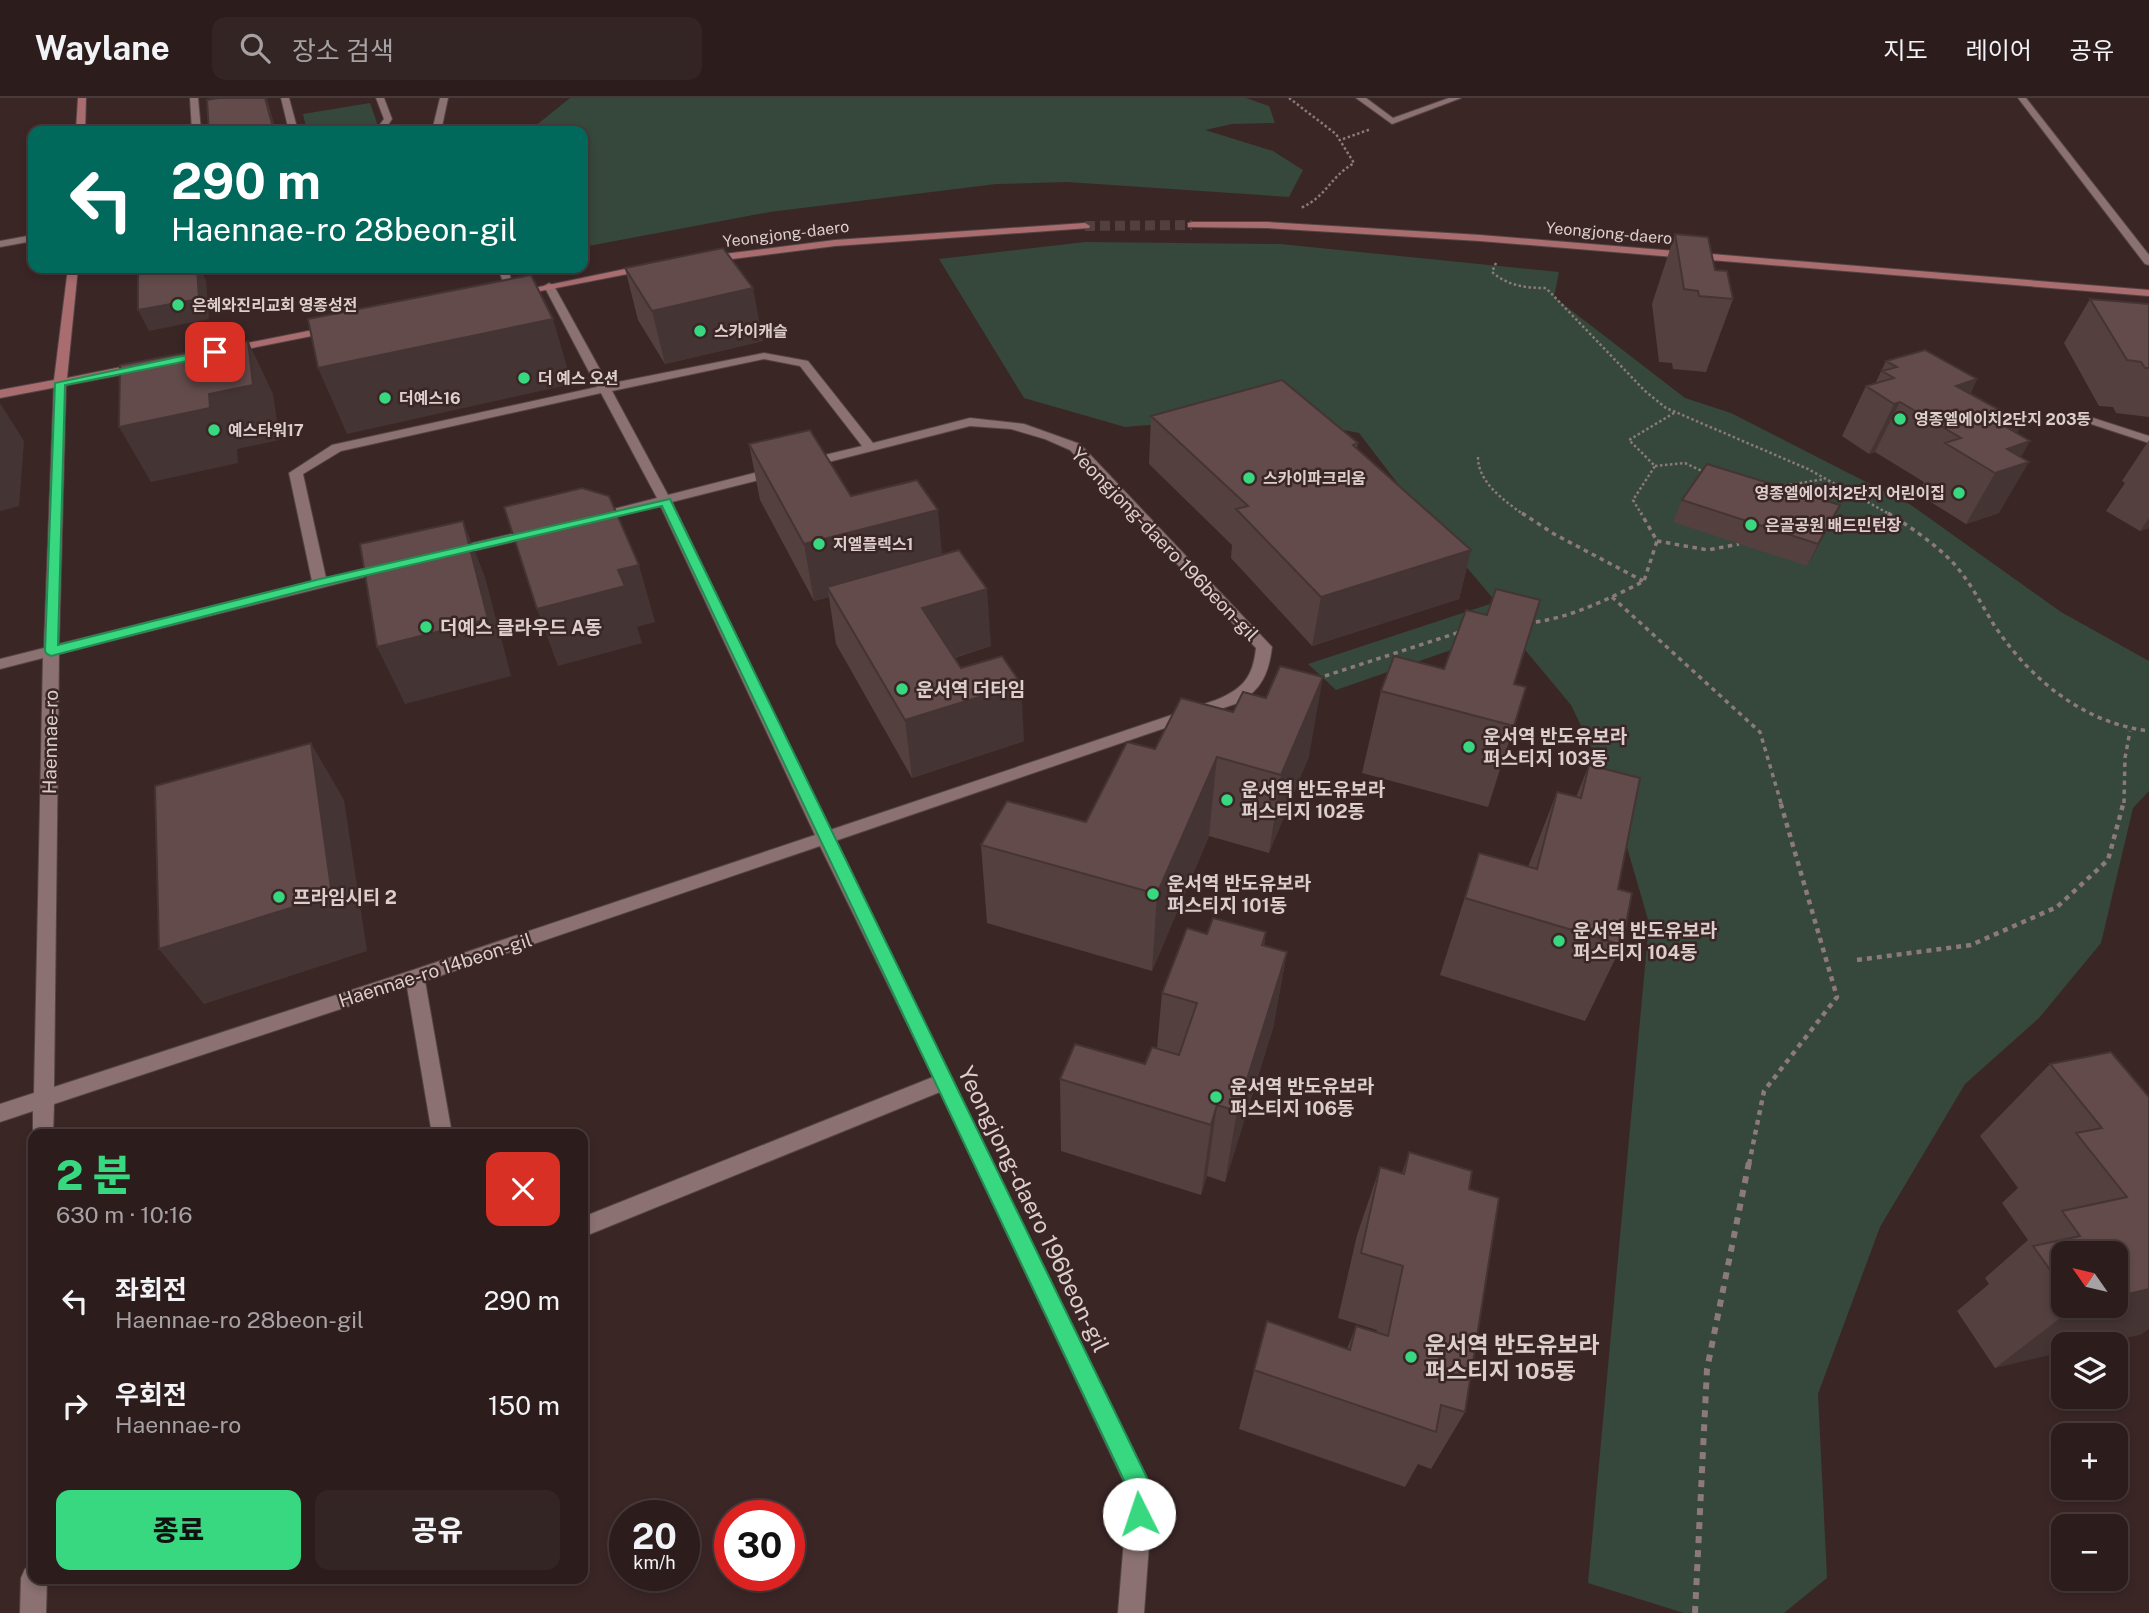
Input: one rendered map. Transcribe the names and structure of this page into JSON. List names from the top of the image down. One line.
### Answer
{"streets":{"main road":["Yeongjong-daero","Haennae-ro"],"street":["Yeongjong-daero 196beon-gil","Haennae-ro 14beon-gil"]},"crossings":[["Yeongjong-daero 196beon-gil","Haennae-ro 14beon-gil"],["Haennae-ro","Haennae-ro 14beon-gil"]],"places":["은혜와진리교회 영종성전","스카이캐슬","더 예스 오션","더예스16","영종엘에이치2단지 203동","예스타워17","스카이파크리움","영종엘에이치2단지 어린이집","은골공원 배드민턴장","지엘플렉스1","더예스 클라우드 A동","운서역 더타임","운서역 반도유보라 퍼스티지 103동","운서역 반도유보라 퍼스티지 102동","운서역 반도유보라 퍼스티지 101동","프라임시티 2","운서역 반도유보라 퍼스티지 104동","운서역 반도유보라 퍼스티지 106동","운서역 반도유보라 퍼스티지 105동"],"north":"top left","page":{"header":"Waylane","search":"장소 검색","nav":["지도","레이어","공유"],"turn":["290 m","Haennae-ro 28beon-gil"],"heading":["2 분","630 m · 10:16"],"map_buttons":["+","−"],"list":[{"name":"좌회전","note":"Haennae-ro 28beon-gil","value":"290 m"},{"name":"우회전","note":"Haennae-ro","value":"150 m"}],"buttons":["종료","공유"],"speed":"20 km/h","limit":"30"}}
